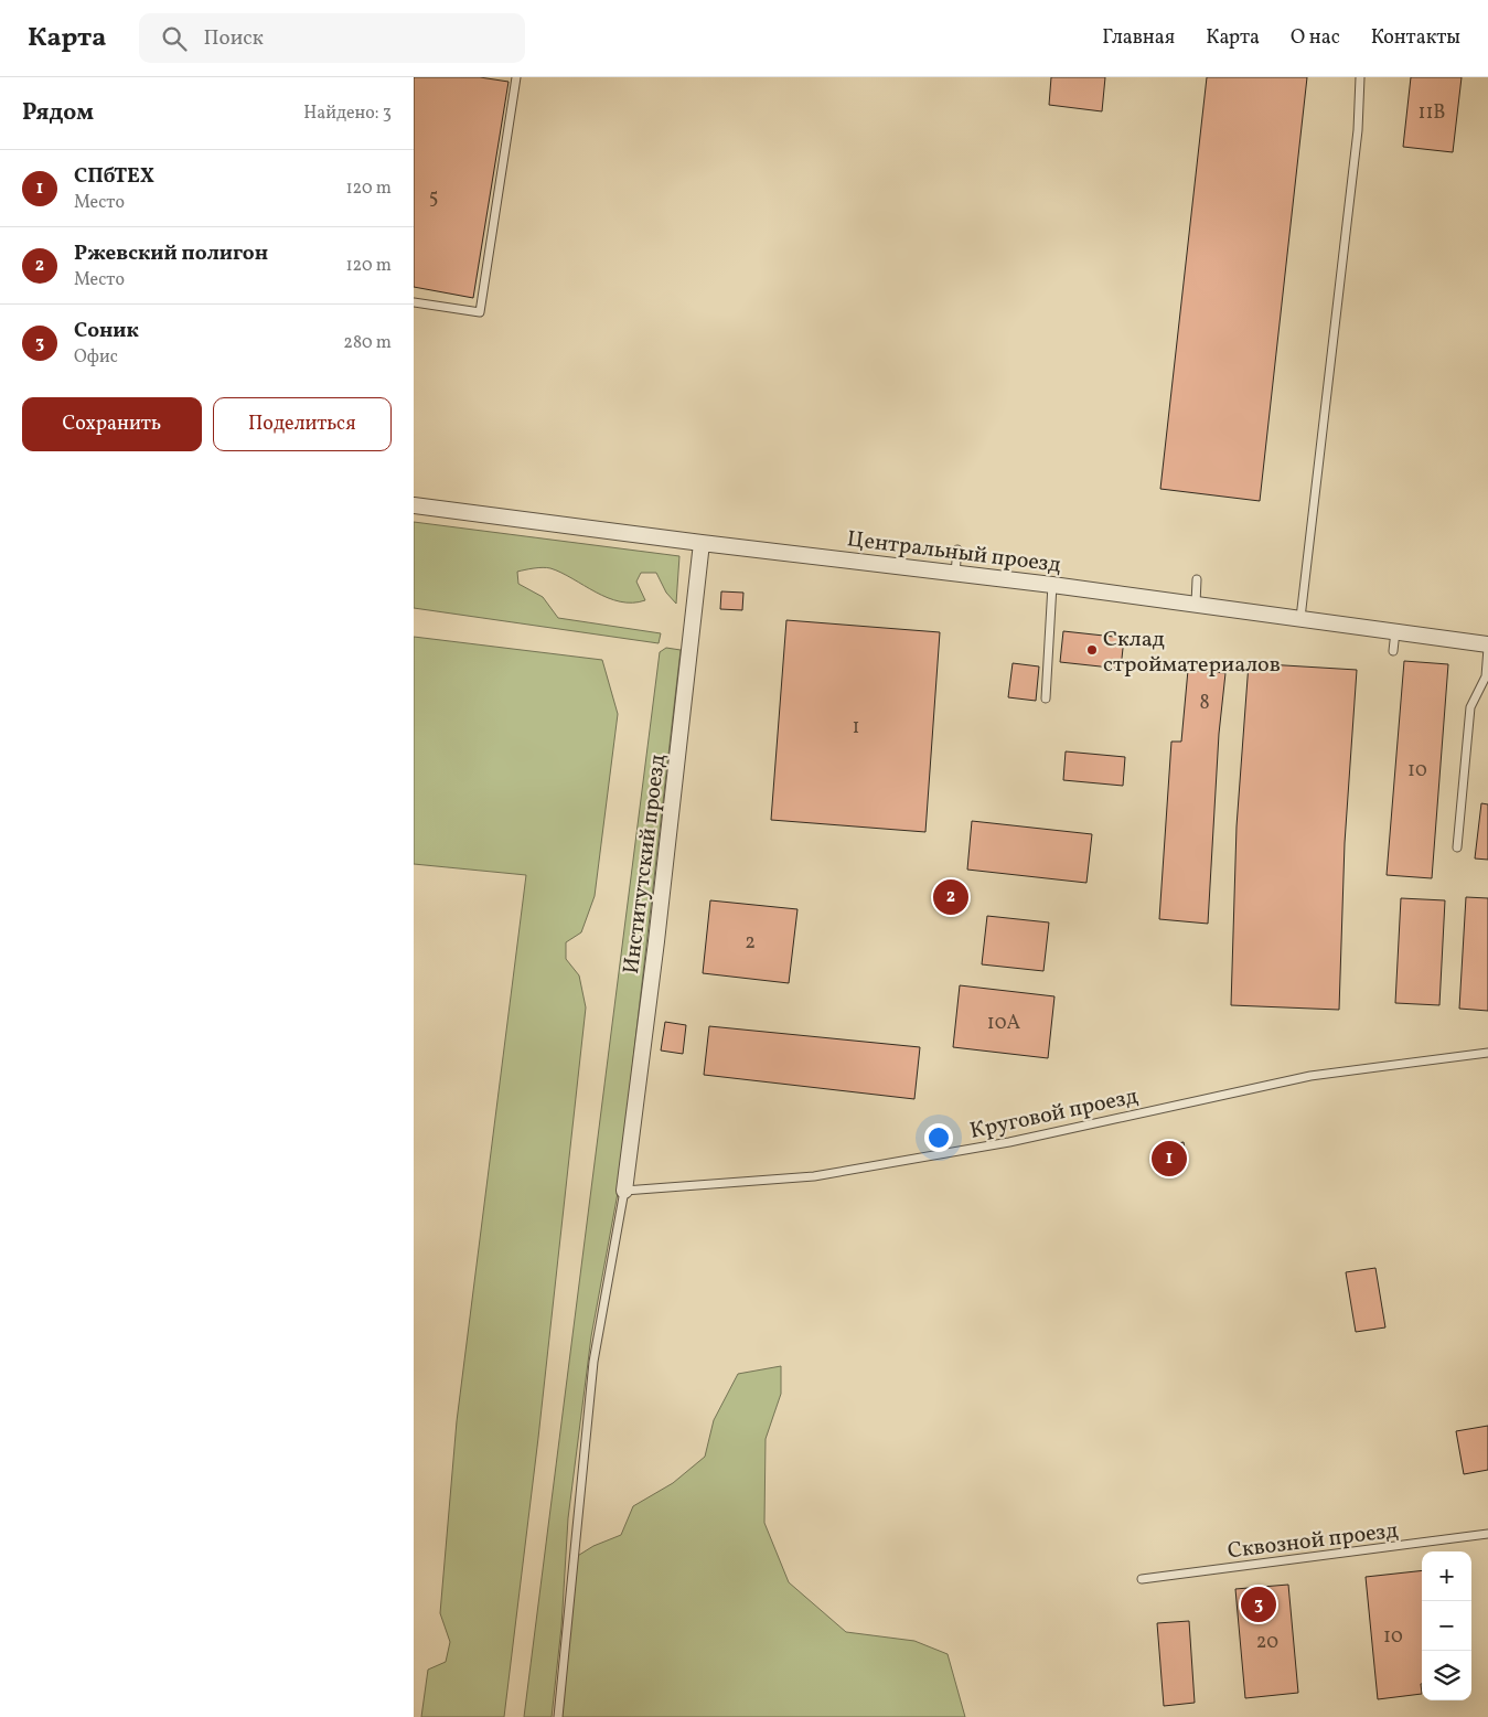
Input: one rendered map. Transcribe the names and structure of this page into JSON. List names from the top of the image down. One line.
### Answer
{"streets":{"street":["Центральный проезд","Институтский проезд"],"lane":["Круговой проезд","Сквозной проезд"]},"crossings":[["Центральный проезд","Институтский проезд"],["Институтский проезд","Круговой проезд"]],"places":["Склад стройматериалов"],"house_numbers":["11B","5","8","1","10","2","10А","10","20"],"page":{"header":"Карта","search":"Поиск","nav":["Главная","Карта","О нас","Контакты"],"heading":["Рядом","Найдено: 3"],"list":[{"mark":"1","name":"СПбТЕХ","note":"Место","value":"120 m"},{"mark":"2","name":"Ржевский полигон","note":"Место","value":"120 m"},{"mark":"3","name":"Соник","note":"Офис","value":"280 m"}],"buttons":["Сохранить","Поделиться"],"pins":["2","1","3"],"map_buttons":["+","−"]}}
